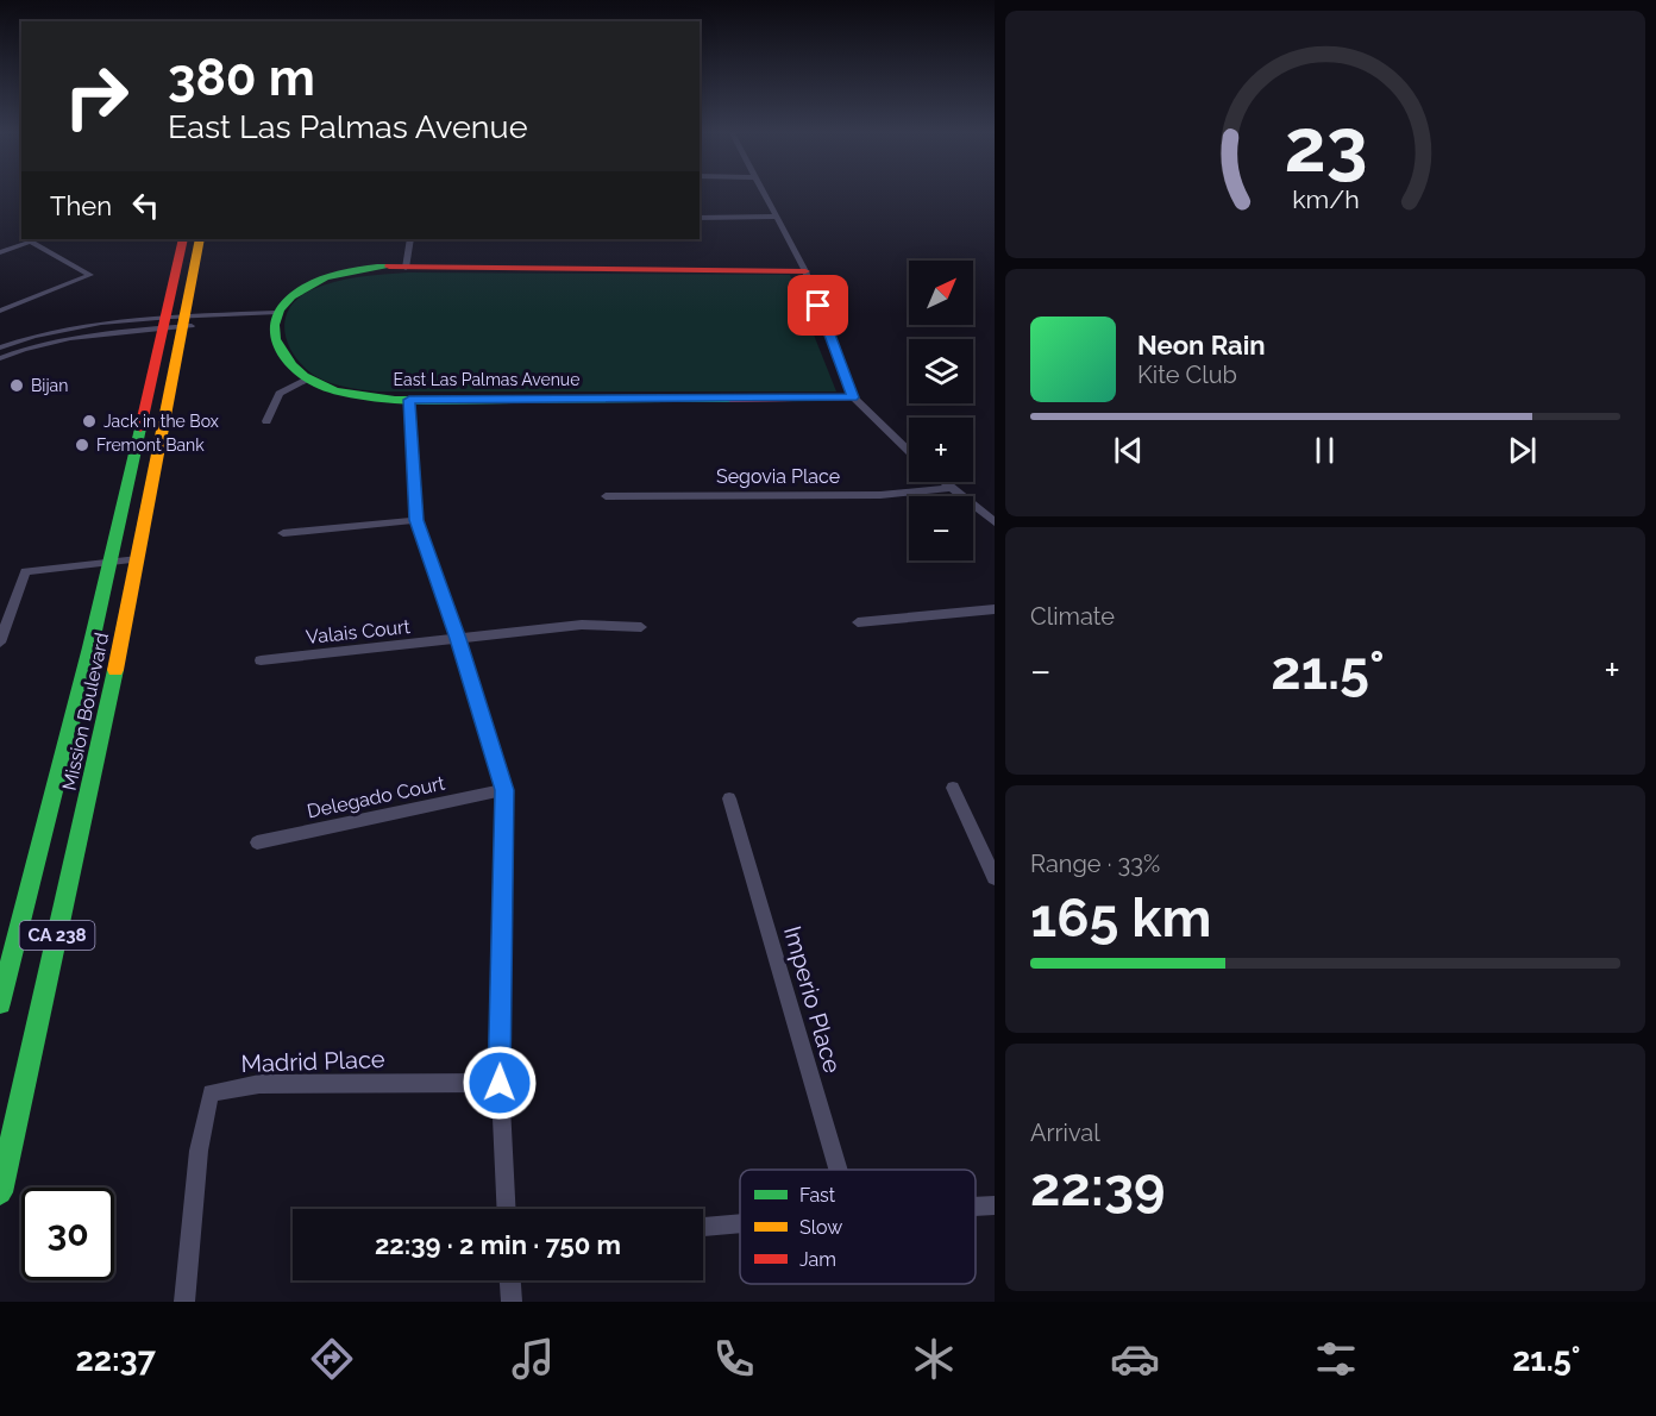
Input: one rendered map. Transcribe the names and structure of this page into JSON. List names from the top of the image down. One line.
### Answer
{"streets":{"main road":["East Las Palmas Avenue","Mission Boulevard","CA 238"],"street":["Segovia Place","Valais Court","Delegado Court","Imperio Place","Madrid Place"]},"places":["Bijan","Jack in the Box","Fremont Bank"],"legend":["Fast","Slow","Jam"],"north":"top right","page":{"turn":["380 m","East Las Palmas Avenue"],"then":"Then","map_buttons":["+","−"],"song":["Neon Rain","Kite Club"],"tile":["Climate",["Range · 33%","165 km"],["Arrival","22:39"]],"heat":["−","21.5°","+"],"limit":"30","trip":"22:39 · 2 min · 750 m","tabs":["22:37","21.5°"],"gauge":["23","km/h"]}}
